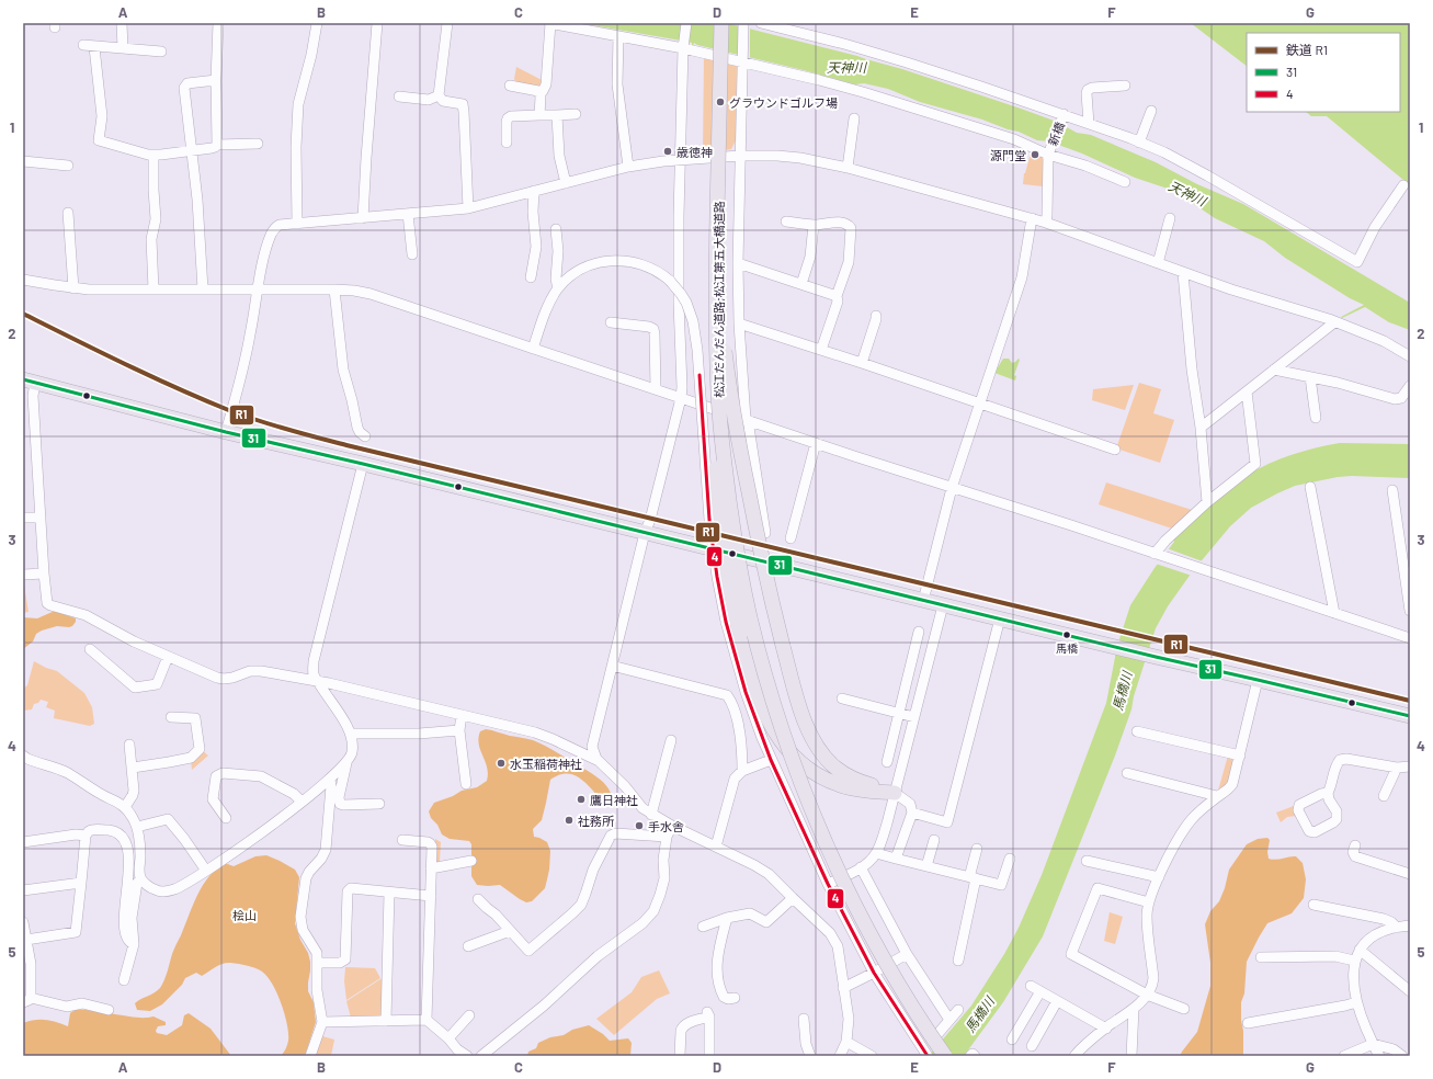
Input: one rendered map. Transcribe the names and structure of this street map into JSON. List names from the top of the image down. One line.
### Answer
{"streets":{"highway":["松江だんだん道路;松江第五大橋道路"],"street":["新橋"]},"water":["天神川","馬橋川"],"parks":["桧山"],"places":["グラウンドゴルフ場","歳徳神","源門堂","馬橋","水玉稲荷神社","鷹日神社","社務所","手水舎"],"lines":["rail line R1","transit line 4","transit line 31"],"legend":["鉄道 R1","31","4"],"grid":{"columns":["A","B","C","D","E","F","G"],"rows":["1","2","3","4","5"]}}
